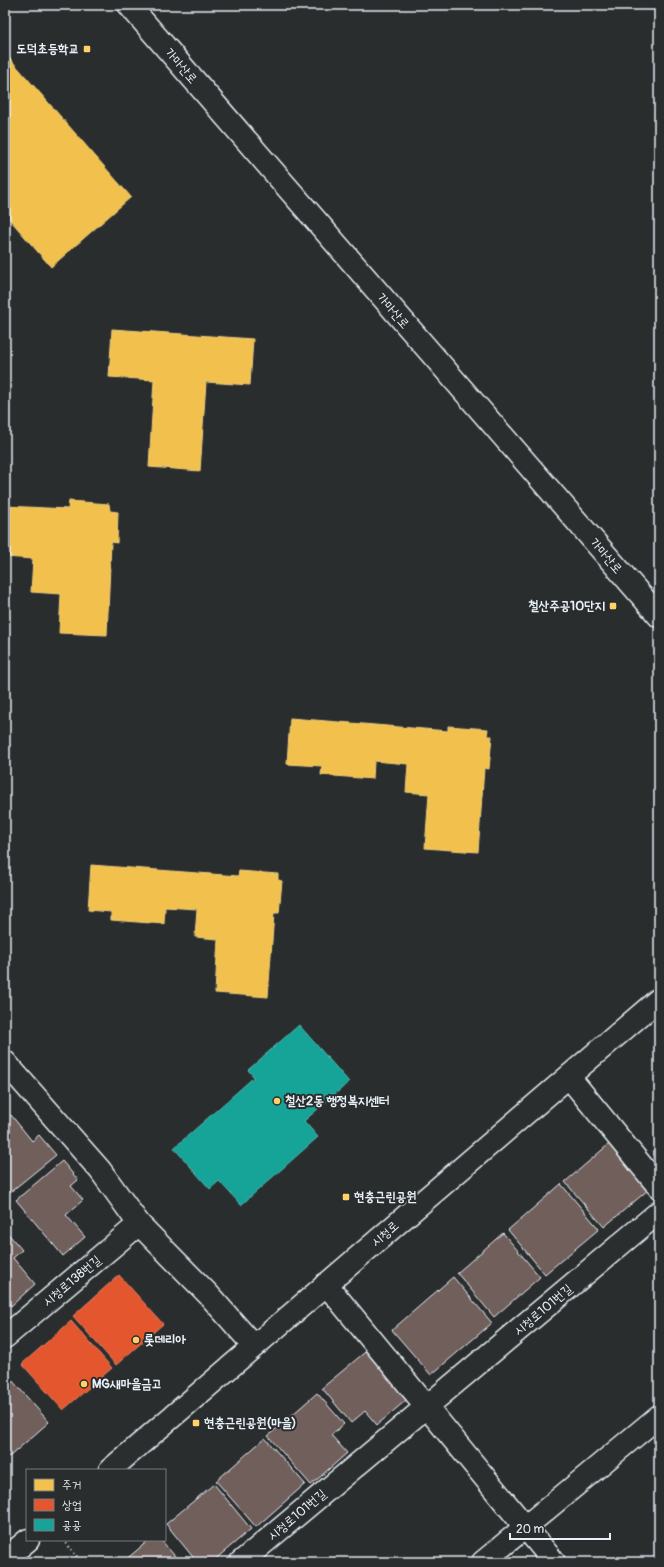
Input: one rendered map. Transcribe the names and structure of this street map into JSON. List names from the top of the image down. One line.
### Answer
{"streets":{"street":["가마산로","시청로","시청로138번길","시청로101번길"]},"places":{"transit":["도덕초등학교","철산주공10단지","현충근린공원","현충근린공원(마을)"],"other":["철산2동 행정복지센터","롯데리아","MG새마을금고"]},"legend":["주거","상업","공공"],"scale_bar":"20 m"}
